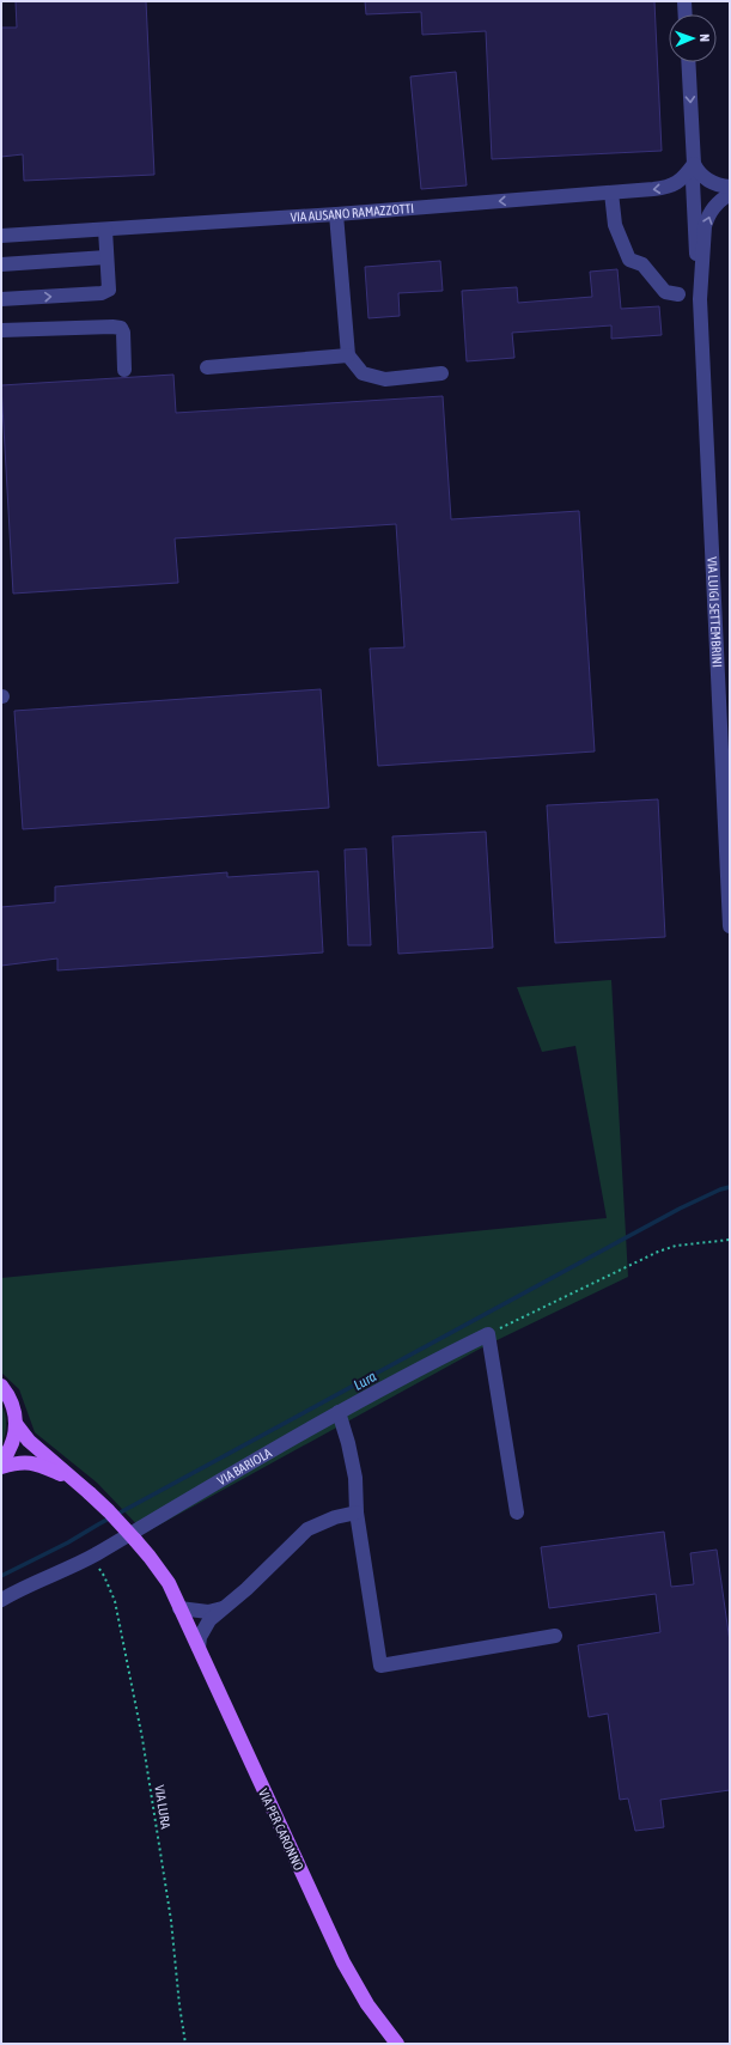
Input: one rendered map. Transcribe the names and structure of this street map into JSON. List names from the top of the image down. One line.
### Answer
{"streets":{"main road":["VIA PER CARONNO"],"street":["VIA AUSANO RAMAZZOTTI","VIA LUIGI SETTEMBRINI","VIA BARIOLA"],"path":["VIA LURA"]},"crossings":[["VIA AUSANO RAMAZZOTTI","VIA LUIGI SETTEMBRINI"]],"one_way":["VIA AUSANO RAMAZZOTTI"],"water":["Lura"],"north":"right"}
